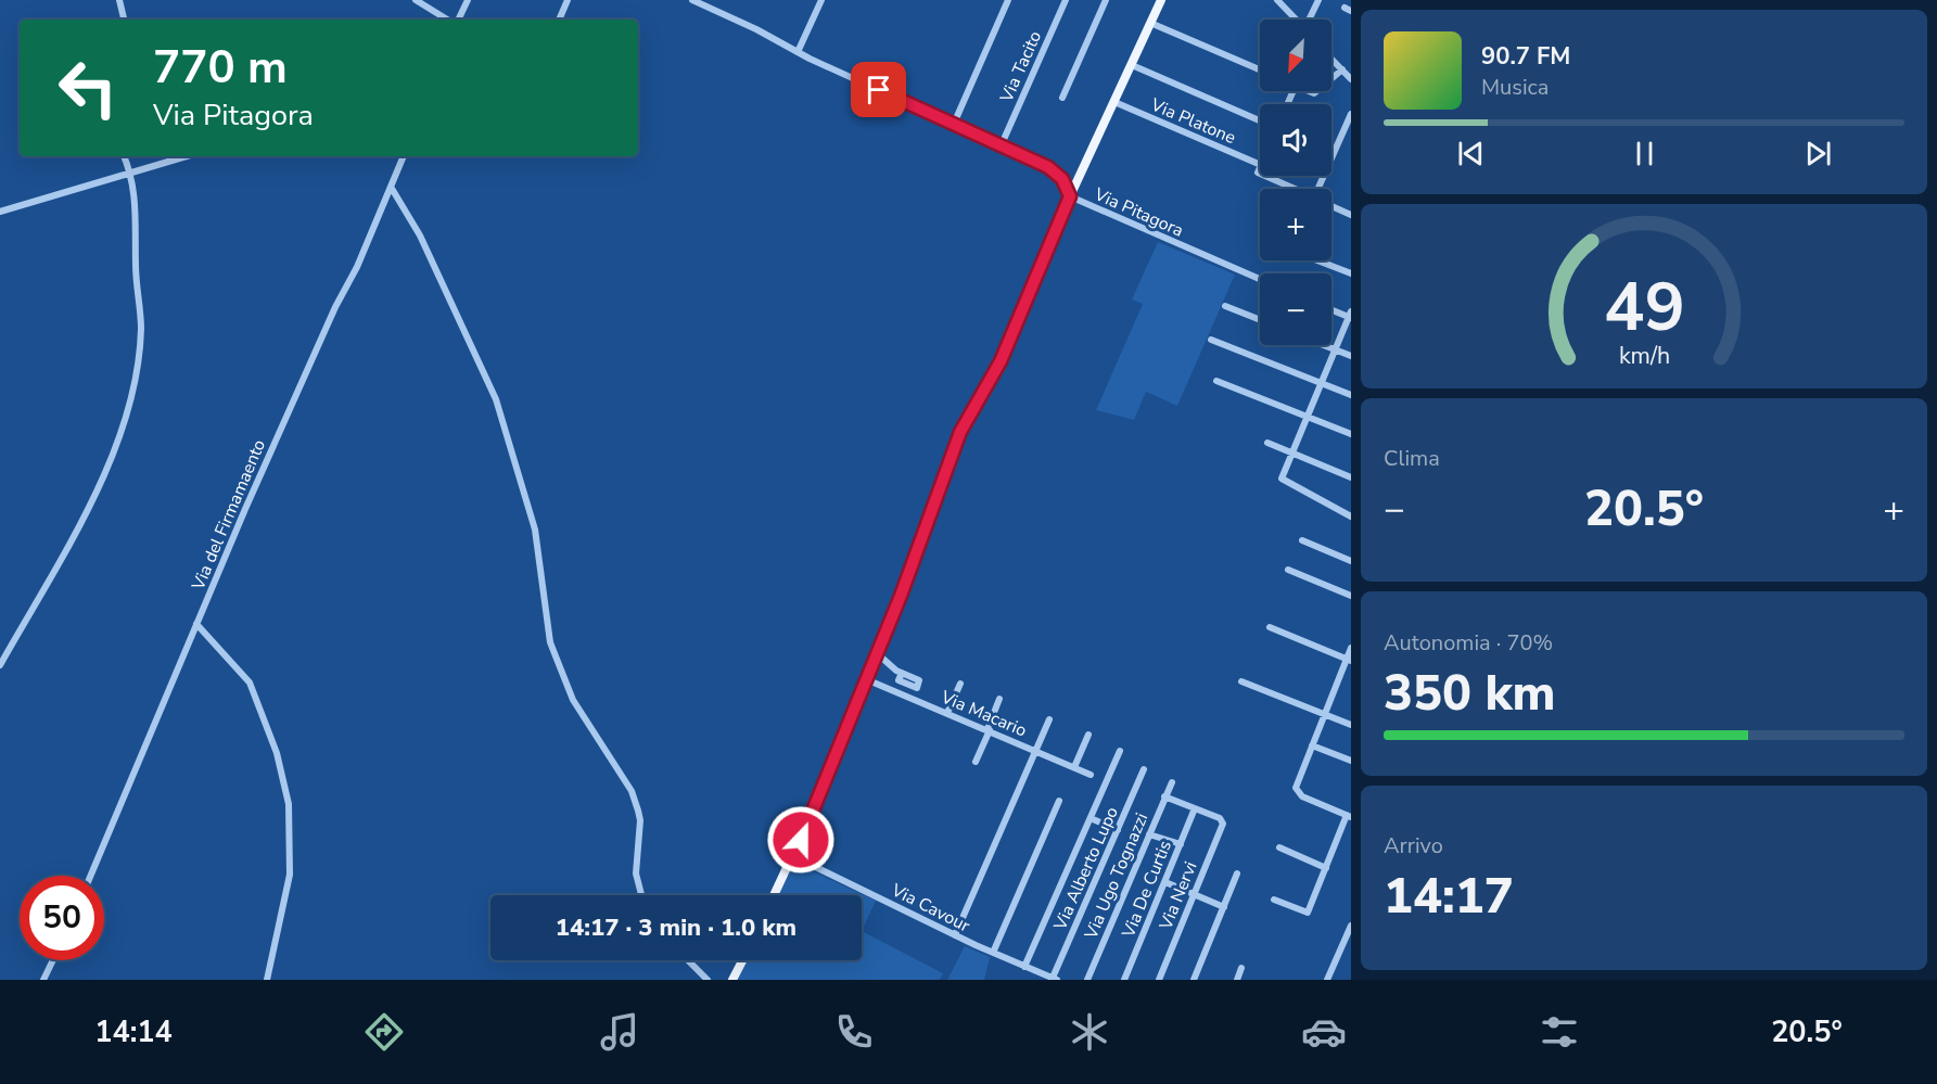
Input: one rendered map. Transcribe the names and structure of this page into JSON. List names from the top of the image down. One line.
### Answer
{"streets":{"street":["Via Tacito","Via Platone","Via Pitagora","Via del Firmamaento","Via Macario","Via Alberto Lupo","Via Ugo Tognazzi","Via De Curtis","Via Nervi","Via Cavour"]},"crossings":[["Via Tacito","Via Pitagora"],["Via Alberto Lupo","Via Cavour"],["Via De Curtis","Via Nervi"]],"north":"bottom left","page":{"map_buttons":["+","−"],"turn":["770 m","Via Pitagora"],"song":["90.7 FM","Musica"],"tile":["Clima",["Autonomia · 70%","350 km"],["Arrivo","14:17"]],"heat":["−","20.5°","+"],"limit":"50","trip":"14:17 · 3 min · 1.0 km","tabs":["14:14","20.5°"],"gauge":["49","km/h"]}}
